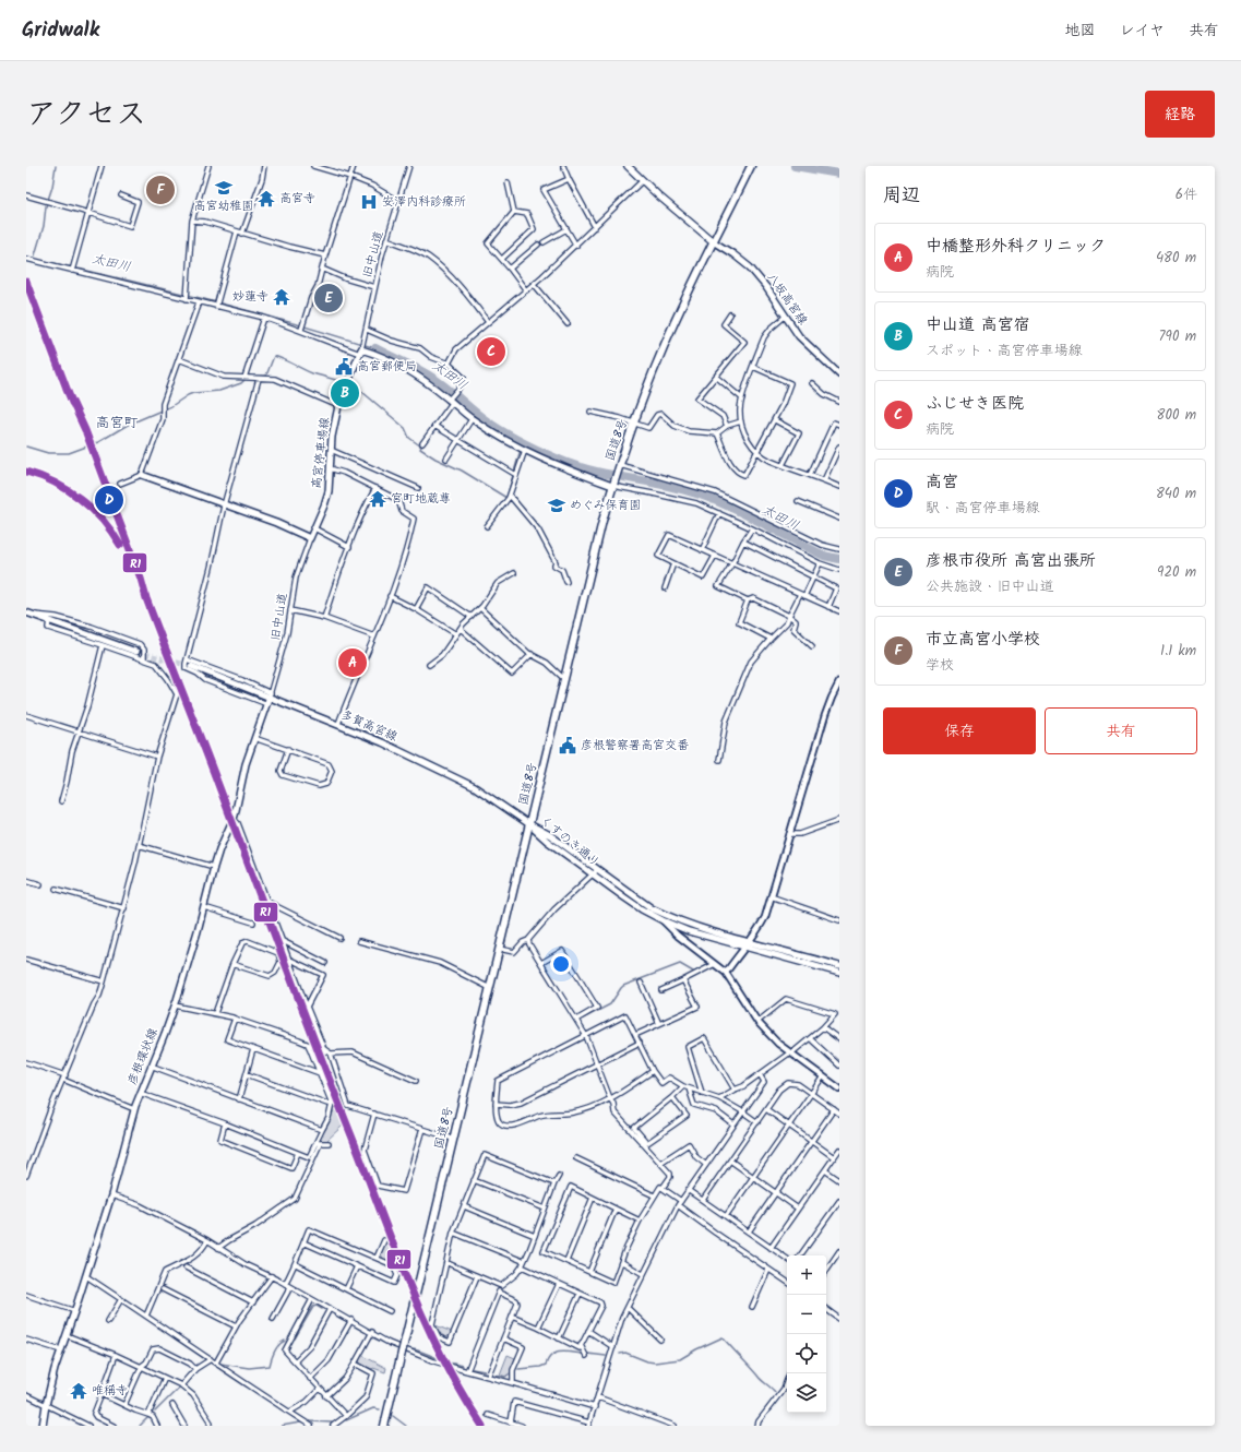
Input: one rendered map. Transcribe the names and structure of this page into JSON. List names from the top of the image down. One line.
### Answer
{"streets":{"highway":["国道8号"],"main road":["八坂高宮線","高宮停車場線","多賀高宮線","くすのき通り","彦根環状線"],"street":["旧中山道"]},"crossings":[["旧中山道","高宮停車場線"],["旧中山道","多賀高宮線"],["旧中山道","彦根環状線"],["八坂高宮線","国道8号"],["国道8号","多賀高宮線"],["国道8号","くすのき通り"],["多賀高宮線","くすのき通り"],["多賀高宮線","彦根環状線"]],"districts":["高宮町"],"water":["太田川"],"places":{"school or university":["高宮幼稚園","めぐみ保育園"],"temple":["高宮寺","妙蓮寺","宮町地蔵尊","唯稱寺"],"hospital":["安澤内科診療所"],"public building":["高宮郵便局","彦根警察署高宮交番"]},"lines":["transit line R1"],"page":{"header":"Gridwalk","nav":["地図","レイヤ","共有"],"title":"アクセス","buttons":["経路",["保存","共有"]],"heading":["周辺","6件"],"pins":["F","E","C","B","D","A"],"list":[{"mark":"A","name":"中橋整形外科クリニック","note":"病院","value":"480 m"},{"mark":"B","name":"中山道 高宮宿","note":"スポット · 高宮停車場線","value":"790 m"},{"mark":"C","name":"ふじせき医院","note":"病院","value":"800 m"},{"mark":"D","name":"高宮","note":"駅 · 高宮停車場線","value":"840 m"},{"mark":"E","name":"彦根市役所 高宮出張所","note":"公共施設 · 旧中山道","value":"920 m"},{"mark":"F","name":"市立高宮小学校","note":"学校","value":"1.1 km"}],"map_buttons":["+","−"]}}
